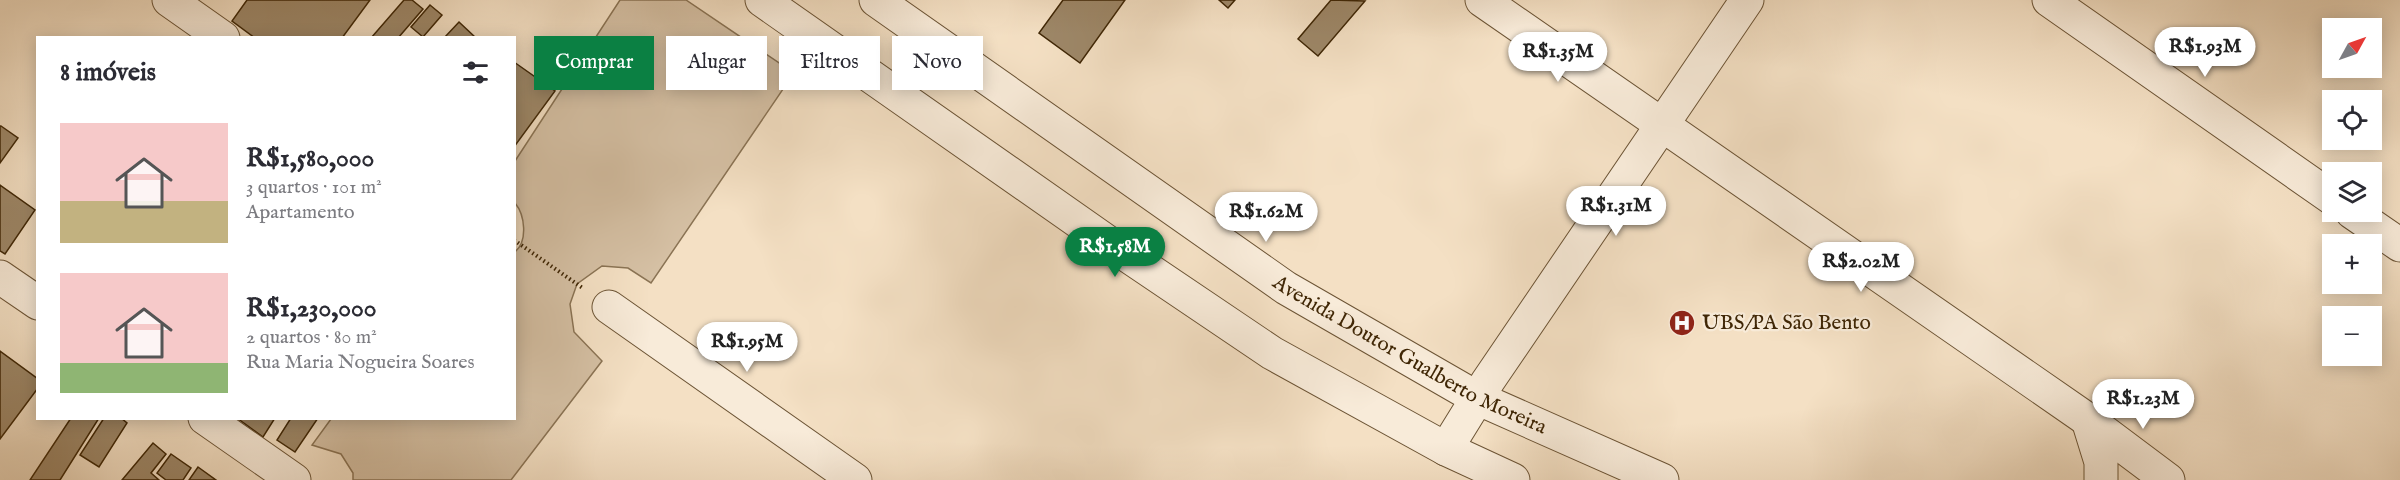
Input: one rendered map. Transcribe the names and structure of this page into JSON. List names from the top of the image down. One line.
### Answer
{"streets":{"street":["Avenida Doutor Gualberto Moreira"]},"places":{"hospital":["UBS/PA São Bento"]},"north":"top right","page":{"map_buttons":["+","−"],"price":["R$1.93M","R$1.35M","R$1.31M","R$1.62M","R$1.58M","R$2.02M","R$1.95M","R$1.23M"],"chip":["Comprar","Alugar","Filtros","Novo"],"heading":"8 imóveis","list":[{"name":"R$1,580,000","note":"3 quartos · 101 m² · Apartamento"},{"name":"R$1,230,000","note":"2 quartos · 80 m² · Rua Maria Nogueira Soares"}]}}
